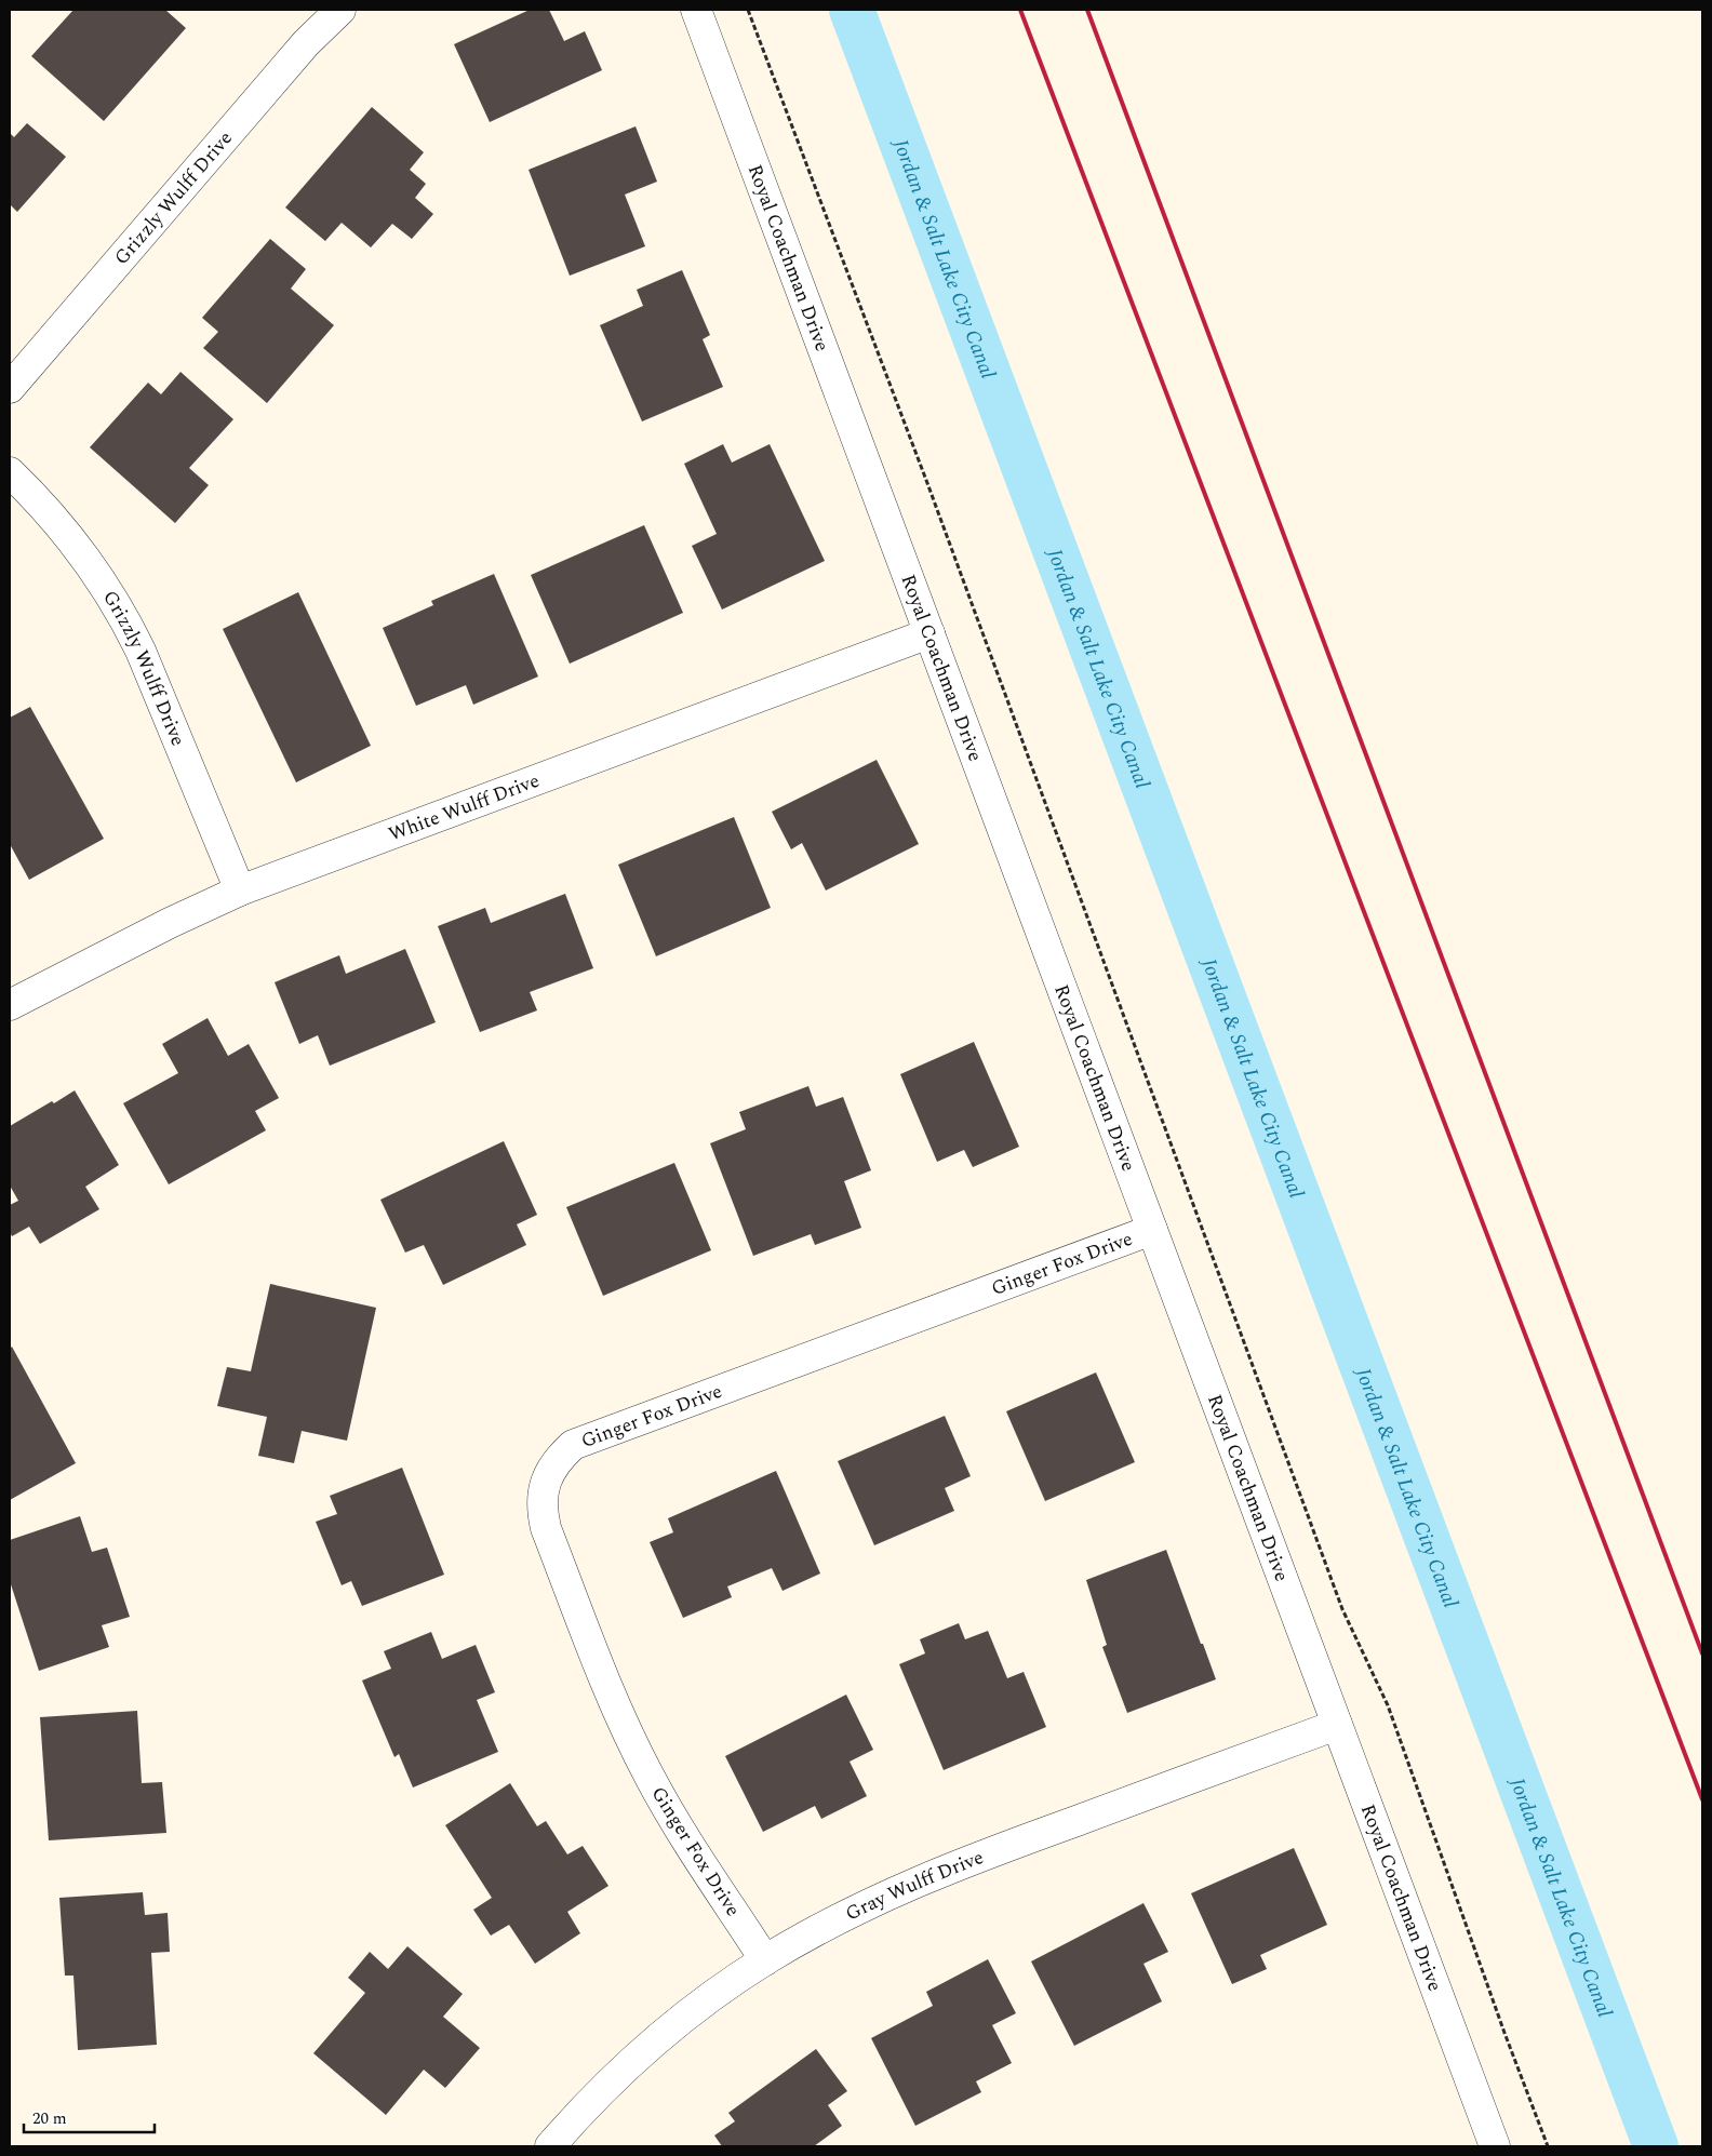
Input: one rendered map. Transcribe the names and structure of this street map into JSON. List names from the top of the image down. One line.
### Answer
{"streets":{"street":["Grizzly Wulff Drive","Royal Coachman Drive","White Wulff Drive","Ginger Fox Drive","Gray Wulff Drive"]},"crossings":[["Grizzly Wulff Drive","White Wulff Drive"],["Royal Coachman Drive","White Wulff Drive"],["Royal Coachman Drive","Ginger Fox Drive"],["Royal Coachman Drive","Gray Wulff Drive"],["Ginger Fox Drive","Gray Wulff Drive"]],"water":["Jordan & Salt Lake City Canal"],"scale_bar":"20 m"}
